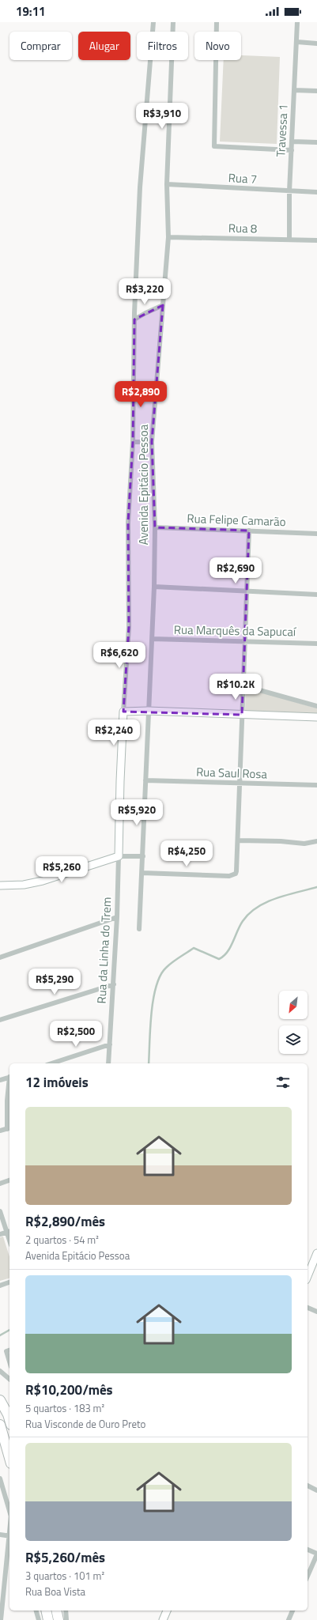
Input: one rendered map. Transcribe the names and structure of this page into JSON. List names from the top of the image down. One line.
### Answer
{"streets":{"street":["Travessa 1","Rua 7","Rua 8","Avenida Epitácio Pessoa","Rua Felipe Camarão","Rua Marquês da Sapucaí","Rua Saul Rosa","Rua da Linha do Trem"]},"crossings":[["Travessa 1","Rua 7"],["Travessa 1","Rua 8"],["Rua 7","Avenida Epitácio Pessoa"],["Rua 8","Avenida Epitácio Pessoa"],["Avenida Epitácio Pessoa","Rua Felipe Camarão"],["Avenida Epitácio Pessoa","Rua Marquês da Sapucaí"],["Avenida Epitácio Pessoa","Rua Saul Rosa"]],"north":"bottom left","page":{"status":"19:11","chip":["Comprar","Alugar","Filtros","Novo"],"price":["R$3,910","R$3,220","R$2,890","R$2,690","R$6,620","R$10.2K","R$2,240","R$5,920","R$4,250","R$5,260","R$5,290","R$2,500"],"heading":"12 imóveis","list":[{"name":"R$2,890/mês","note":"2 quartos · 54 m² · Avenida Epitácio Pessoa"},{"name":"R$10,200/mês","note":"5 quartos · 183 m² · Rua Visconde de Ouro Preto"},{"name":"R$5,260/mês","note":"3 quartos · 101 m² · Rua Boa Vista"}]}}
